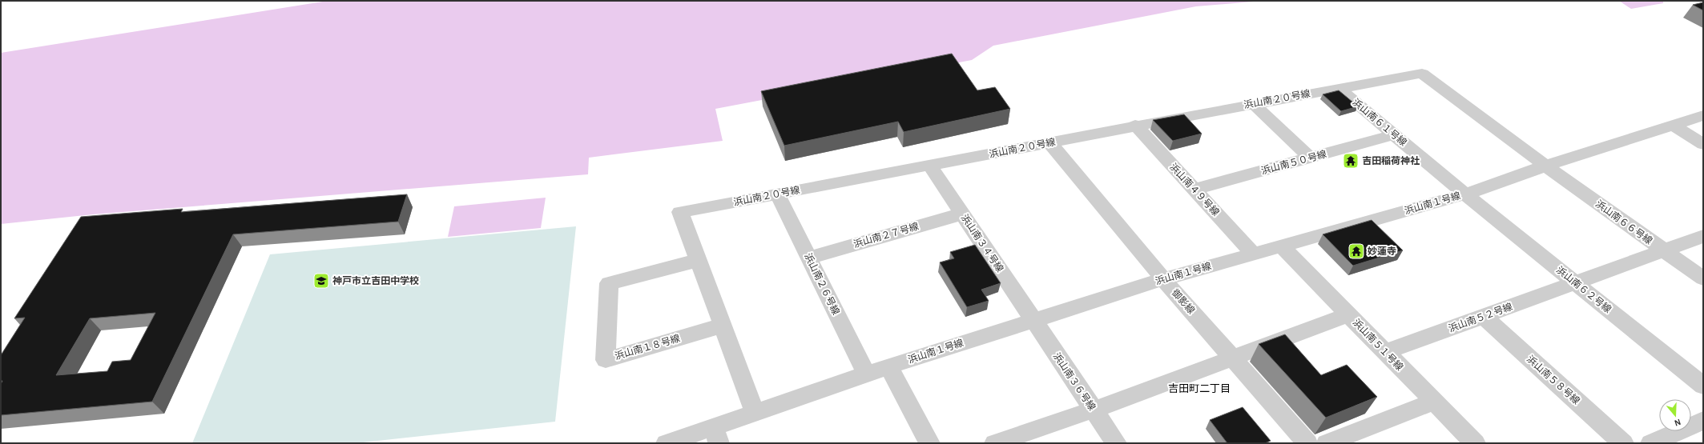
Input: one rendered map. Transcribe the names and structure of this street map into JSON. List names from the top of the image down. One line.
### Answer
{"streets":{"street":["浜山南２０号線","浜山南６１号線","浜山南５０号線","浜山南４９号線","浜山南１号線","浜山南６６号線","浜山南２７号線","浜山南３４号線","浜山南２６号線","浜山南６２号線","御影線","浜山南５２号線","浜山南５１号線","浜山南１８号線","浜山南５８号線","浜山南３６号線"]},"crossings":[["浜山南２０号線","浜山南６１号線"],["浜山南２０号線","浜山南４９号線"],["浜山南２０号線","浜山南１号線"],["浜山南２０号線","浜山南６６号線"],["浜山南２０号線","浜山南３４号線"],["浜山南２０号線","浜山南２６号線"],["浜山南２０号線","御影線"],["浜山南２０号線","浜山南１８号線"],["浜山南６１号線","浜山南５０号線"],["浜山南６１号線","浜山南１号線"],["浜山南６１号線","浜山南６２号線"],["浜山南５０号線","浜山南４９号線"],["浜山南４９号線","浜山南１号線"],["浜山南１号線","浜山南６６号線"],["浜山南１号線","浜山南３４号線"],["浜山南１号線","浜山南２６号線"],["浜山南１号線","浜山南６２号線"],["浜山南１号線","御影線"],["浜山南１号線","浜山南５１号線"],["浜山南１号線","浜山南３６号線"],["浜山南６６号線","浜山南５２号線"],["浜山南２７号線","浜山南３４号線"],["浜山南２７号線","浜山南２６号線"],["浜山南３４号線","浜山南３６号線"],["浜山南６２号線","浜山南５２号線"],["浜山南５２号線","浜山南５１号線"],["浜山南５２号線","浜山南５８号線"]],"districts":["吉田町二丁目"],"places":{"temple":["吉田稲荷神社","妙蓮寺"],"school or university":["神戸市立吉田中学校"]},"north":"bottom"}
